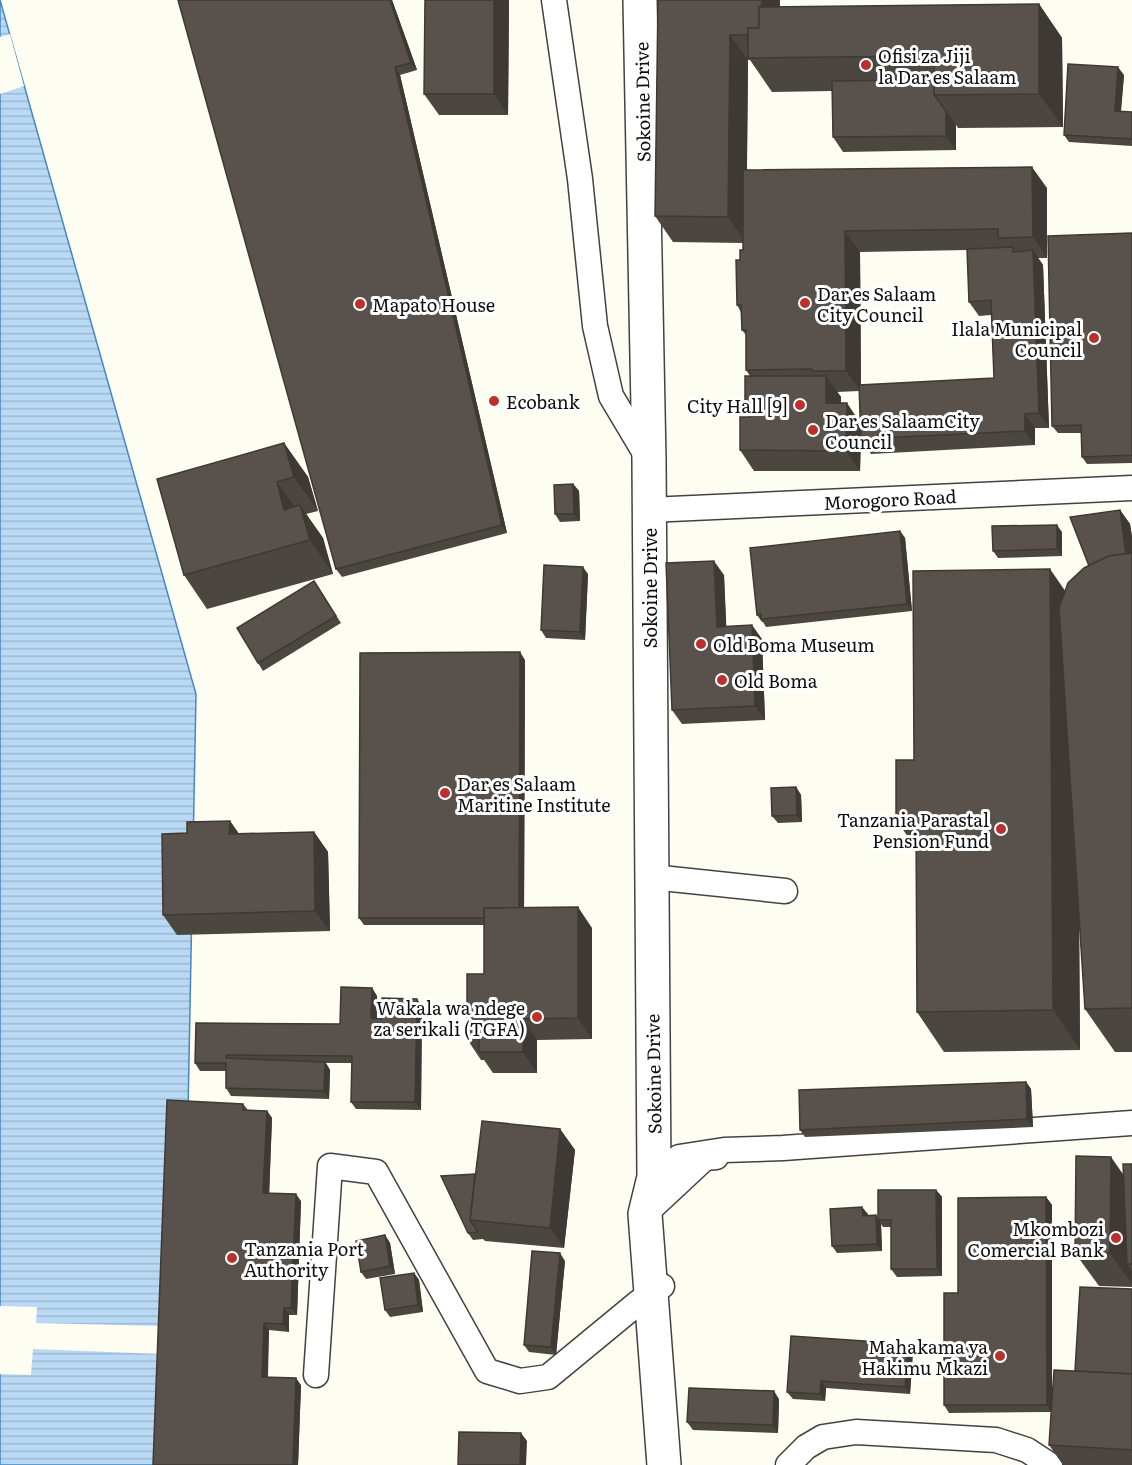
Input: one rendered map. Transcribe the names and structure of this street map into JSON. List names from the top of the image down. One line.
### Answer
{"streets":{"street":["Sokoine Drive"],"lane":["Morogoro Road"]},"crossings":[["Sokoine Drive","Morogoro Road"]],"places":["Ofisi za Jiji la Dar es Salaam","Dar es Salaam City Council","Mapato House","Ilala Municipal Council","Ecobank","City Hall [9]","Dar es SalaamCity Council","Old Boma Museum","Old Boma","Dar es Salaam Maritine Institute","Tanzania Parastal Pension Fund","Wakala wa ndege za serikali (TGFA)","Mkombozi Comercial Bank","Tanzania Port Authority","Mahakama ya Hakimu Mkazi"]}
